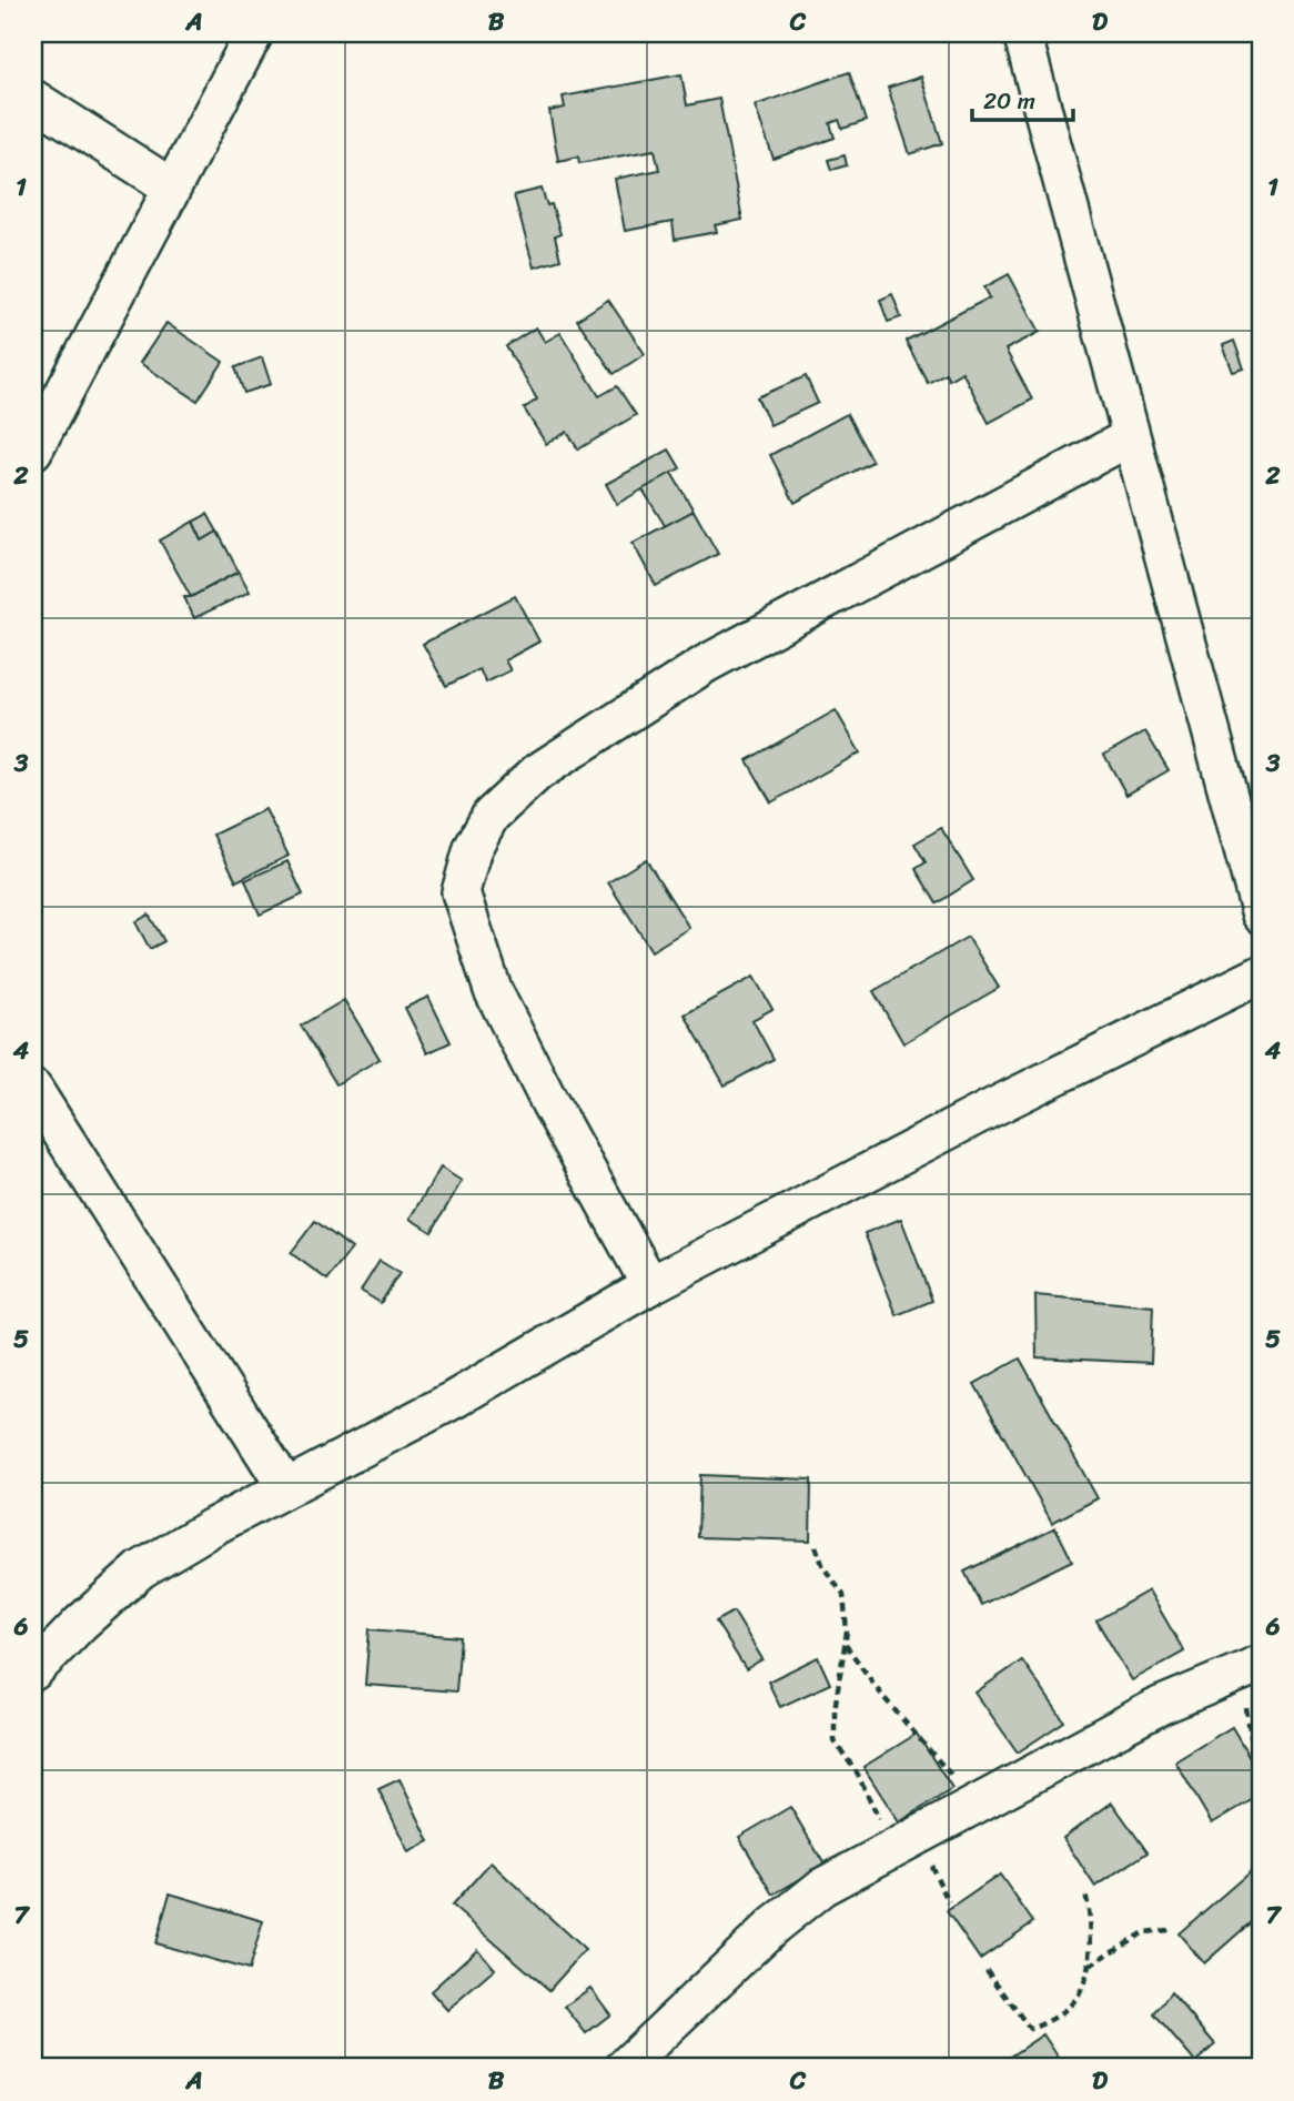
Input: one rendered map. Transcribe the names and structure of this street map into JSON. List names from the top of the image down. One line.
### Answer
{"scale_bar":"20 m","grid":{"columns":["A","B","C","D"],"rows":["1","2","3","4","5","6","7"]}}
